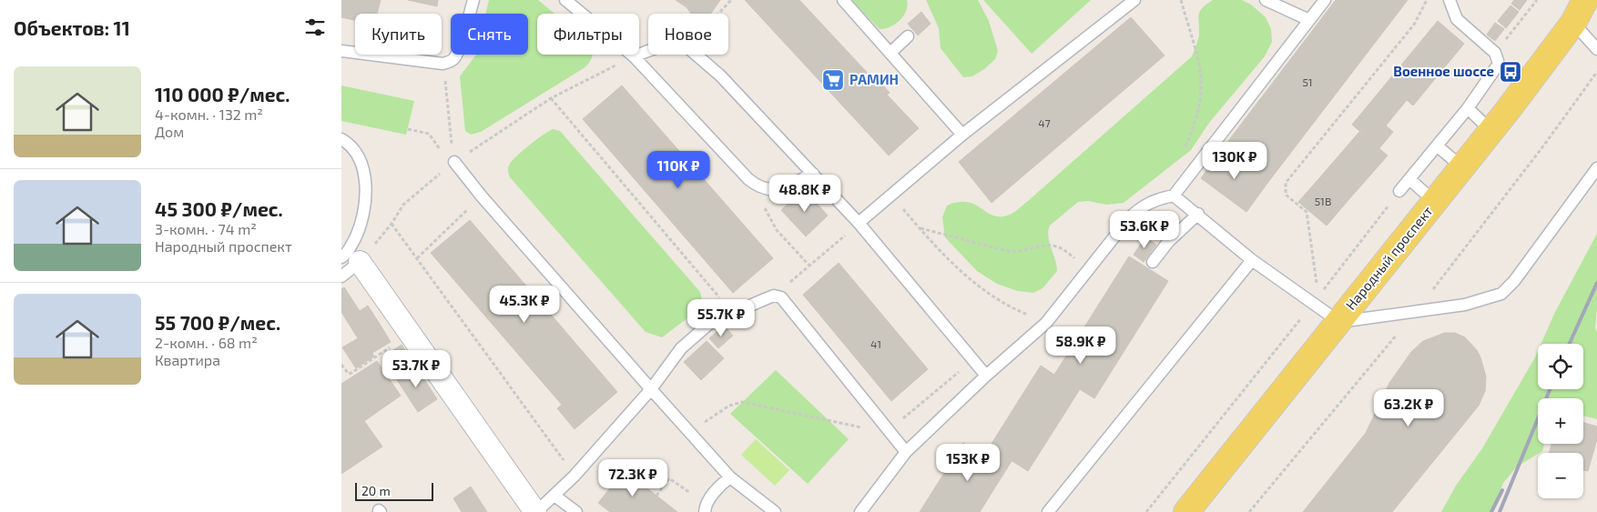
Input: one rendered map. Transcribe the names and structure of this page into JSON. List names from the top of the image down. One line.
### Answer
{"streets":{"main road":["Народный проспект"]},"places":{"bus stop":["Военное шоссе"],"supermarket":["РАМИН"]},"house_numbers":["51","47","51В","41"],"scale_bar":"20 m","page":{"heading":"Объектов: 11","chip":["Купить","Снять","Фильтры","Новое"],"list":[{"name":"110 000 ₽/мес.","note":"4-комн. · 132 m² · Дом"},{"name":"45 300 ₽/мес.","note":"3-комн. · 74 m² · Народный проспект"},{"name":"55 700 ₽/мес.","note":"2-комн. · 68 m² · Квартира"}],"price":["130K ₽","110K ₽","48.8K ₽","53.6K ₽","45.3K ₽","55.7K ₽","58.9K ₽","53.7K ₽","63.2K ₽","153K ₽","72.3K ₽"],"map_buttons":["+","−"],"scale":"20 m"}}
